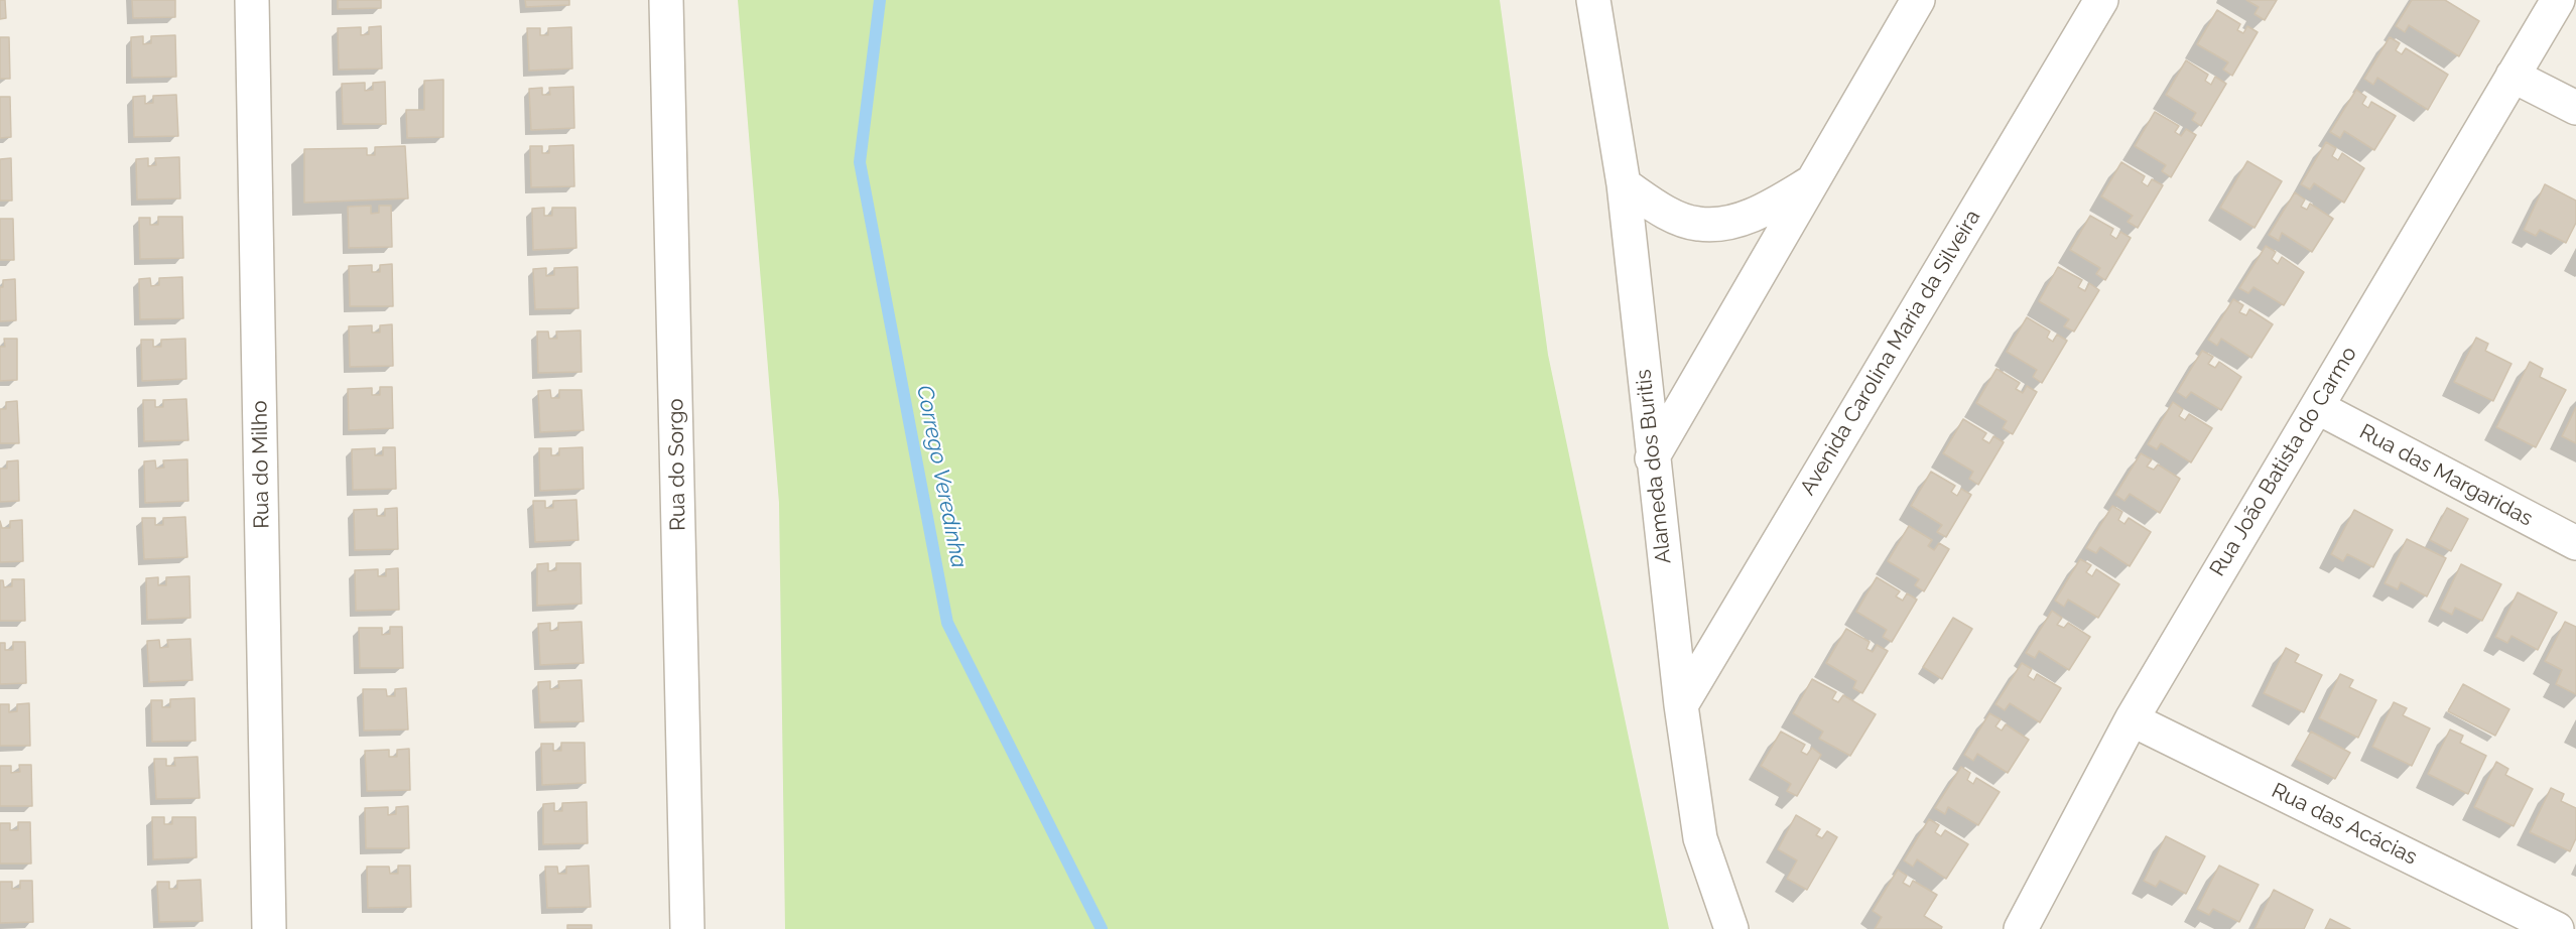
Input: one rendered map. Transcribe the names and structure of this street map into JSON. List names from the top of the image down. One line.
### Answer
{"streets":{"street":["Avenida Carolina Maria da Silveira","Rua João Batista do Carmo","Rua do Milho","Rua do Sorgo","Alameda dos Buritis","Rua das Margaridas","Rua das Acácias"]},"crossings":[["Avenida Carolina Maria da Silveira","Alameda dos Buritis"],["Rua João Batista do Carmo","Rua das Margaridas"],["Rua João Batista do Carmo","Rua das Acácias"]],"water":["Corrego Veredinha"]}
